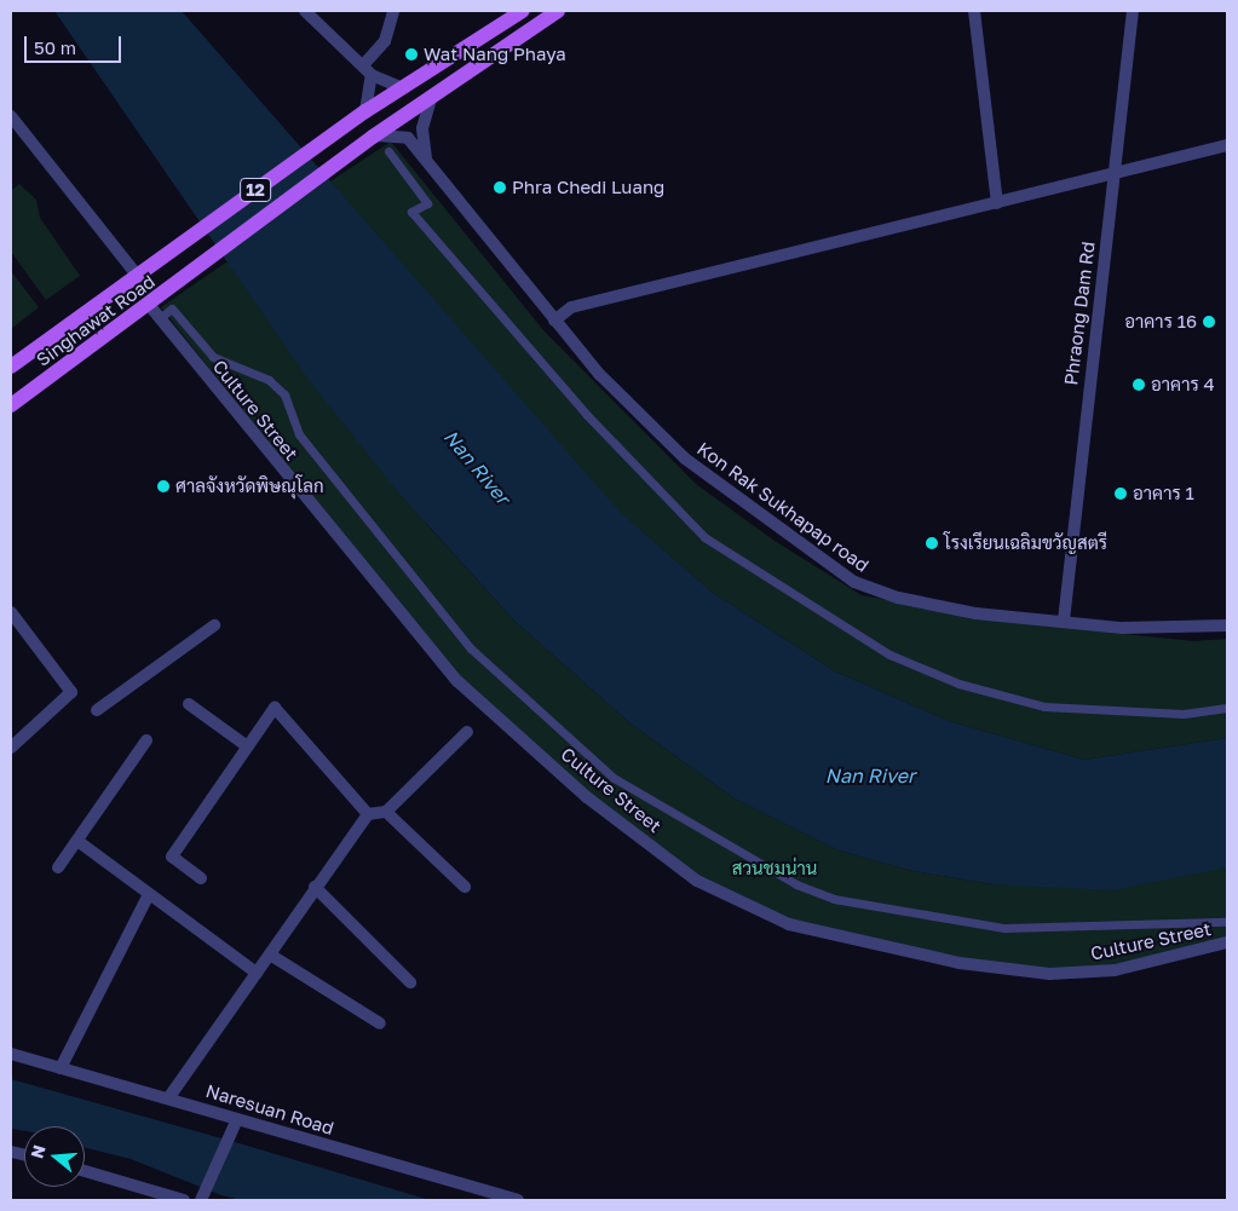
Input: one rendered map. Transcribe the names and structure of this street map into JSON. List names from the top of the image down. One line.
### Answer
{"streets":{"main road":["12","Singhawat Road"],"street":["Phraong Dam Rd","Culture Street","Kon Rak Sukhapap road","Naresuan Road"]},"crossings":[["12","Singhawat Road"],["12","Kon Rak Sukhapap road"],["Phraong Dam Rd","Kon Rak Sukhapap road"],["Singhawat Road","Culture Street"],["Singhawat Road","Kon Rak Sukhapap road"]],"water":["Nan River"],"parks":["สวนชมน่าน"],"places":["Wat Nang Phaya","Phra Chedi Luang","อาคาร 16","อาคาร 4","ศาลจังหวัดพิษณุโลก","อาคาร 1","โรงเรียนเฉลิมขวัญสตรี"],"scale_bar":"50 m","north":"left"}
